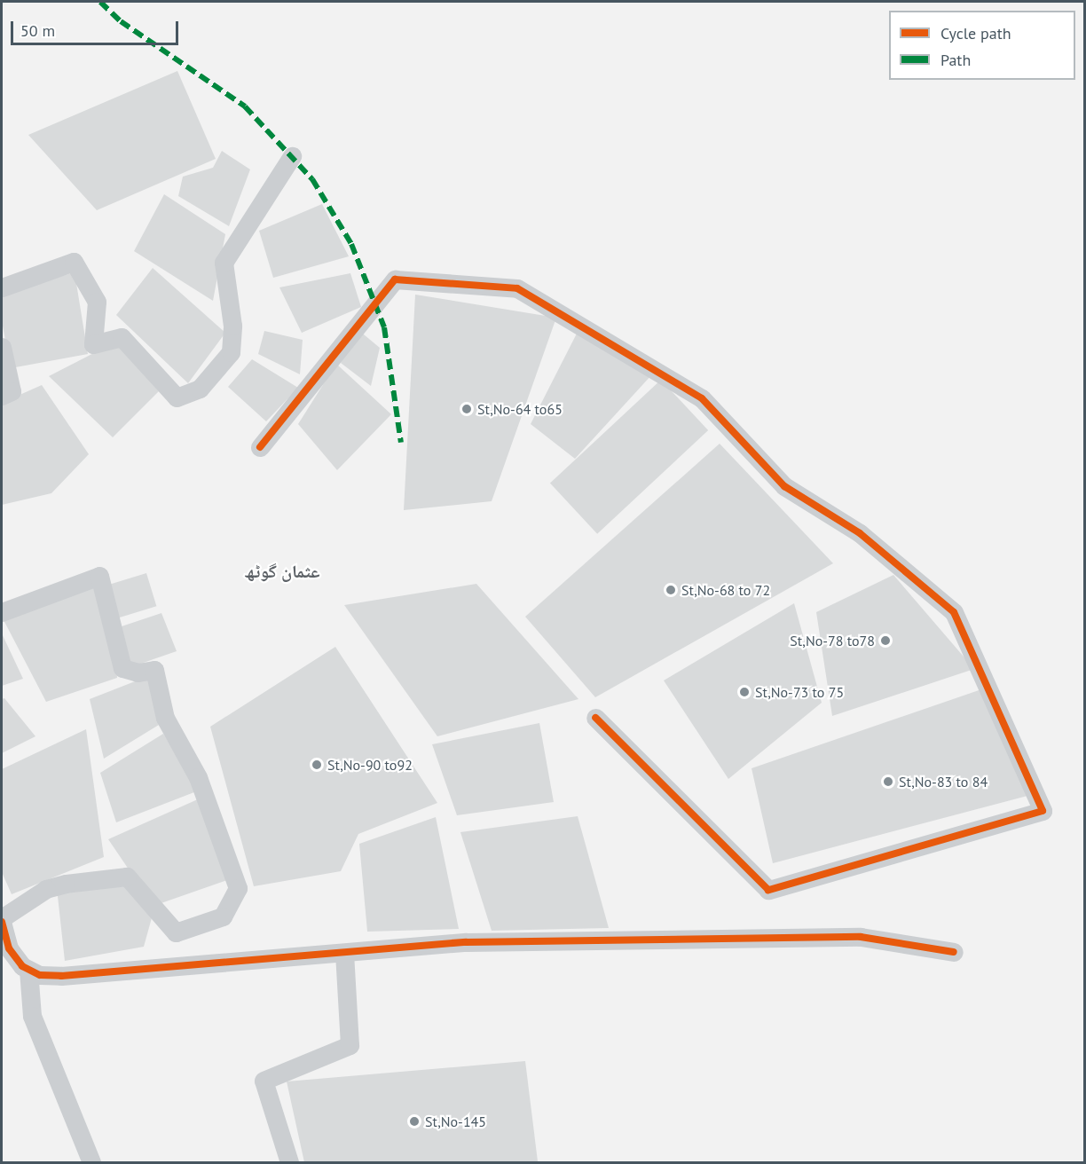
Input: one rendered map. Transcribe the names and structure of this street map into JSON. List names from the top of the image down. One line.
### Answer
{"districts":["عثمان گوٹھ"],"places":["St,No-64 to65","St,No-68 to 72","St,No-78 to78","St,No-73 to 75","St,No-90 to92","St,No-83 to 84","St,No-145"],"legend":["Cycle path","Path"],"scale_bar":"50 m"}
